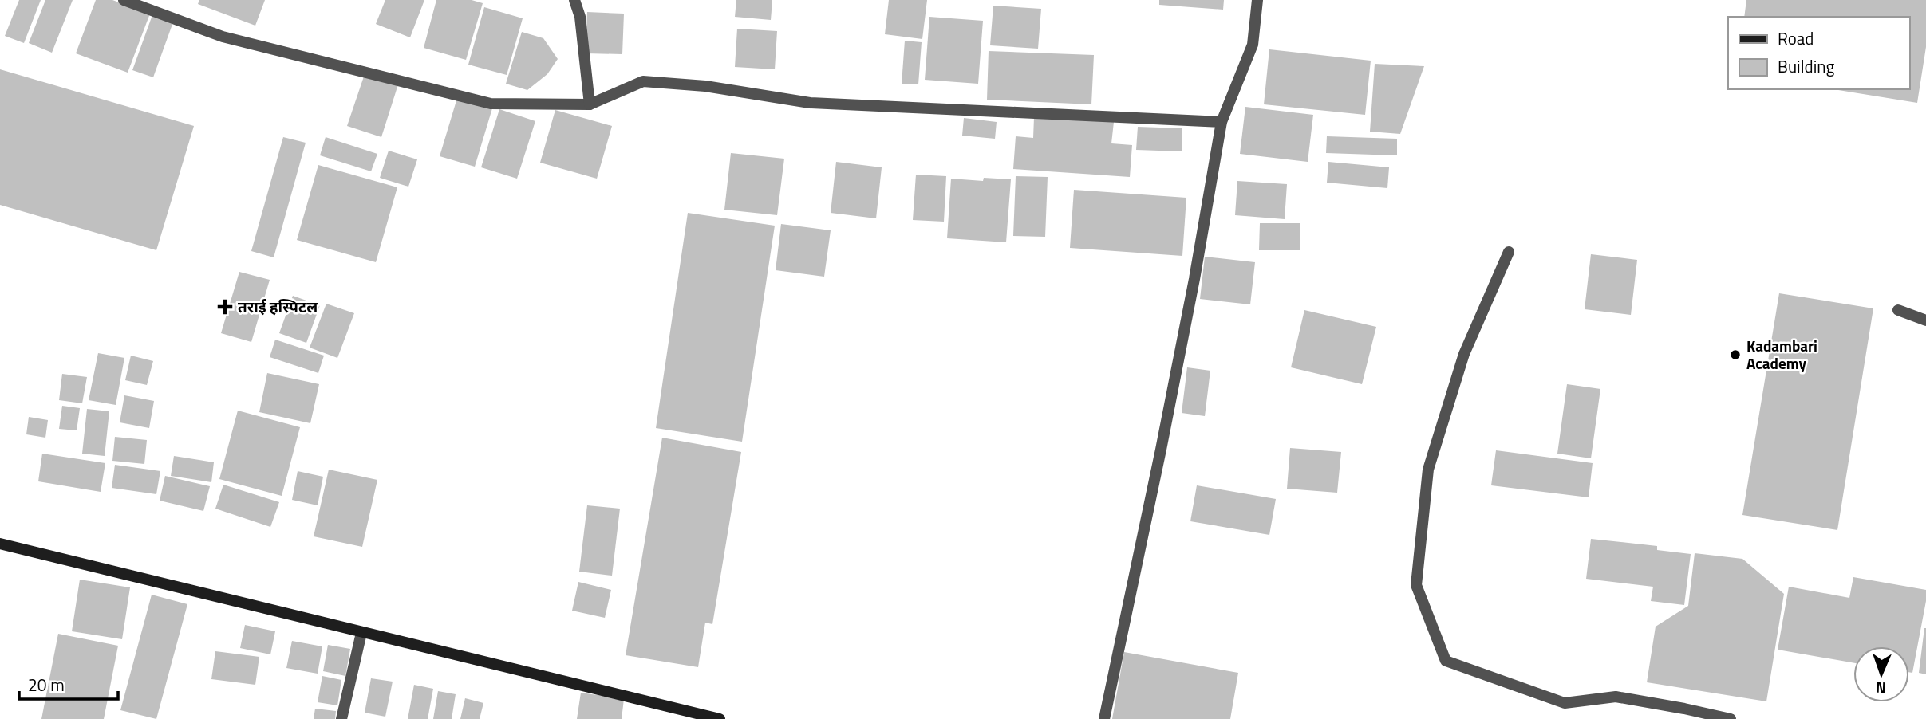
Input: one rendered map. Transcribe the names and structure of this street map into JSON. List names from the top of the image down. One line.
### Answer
{"places":{"health":["तराई हस्पिटल"],"other":["Kadambari Academy"]},"legend":["Road","Building"],"scale_bar":"20 m","north":"bottom"}
